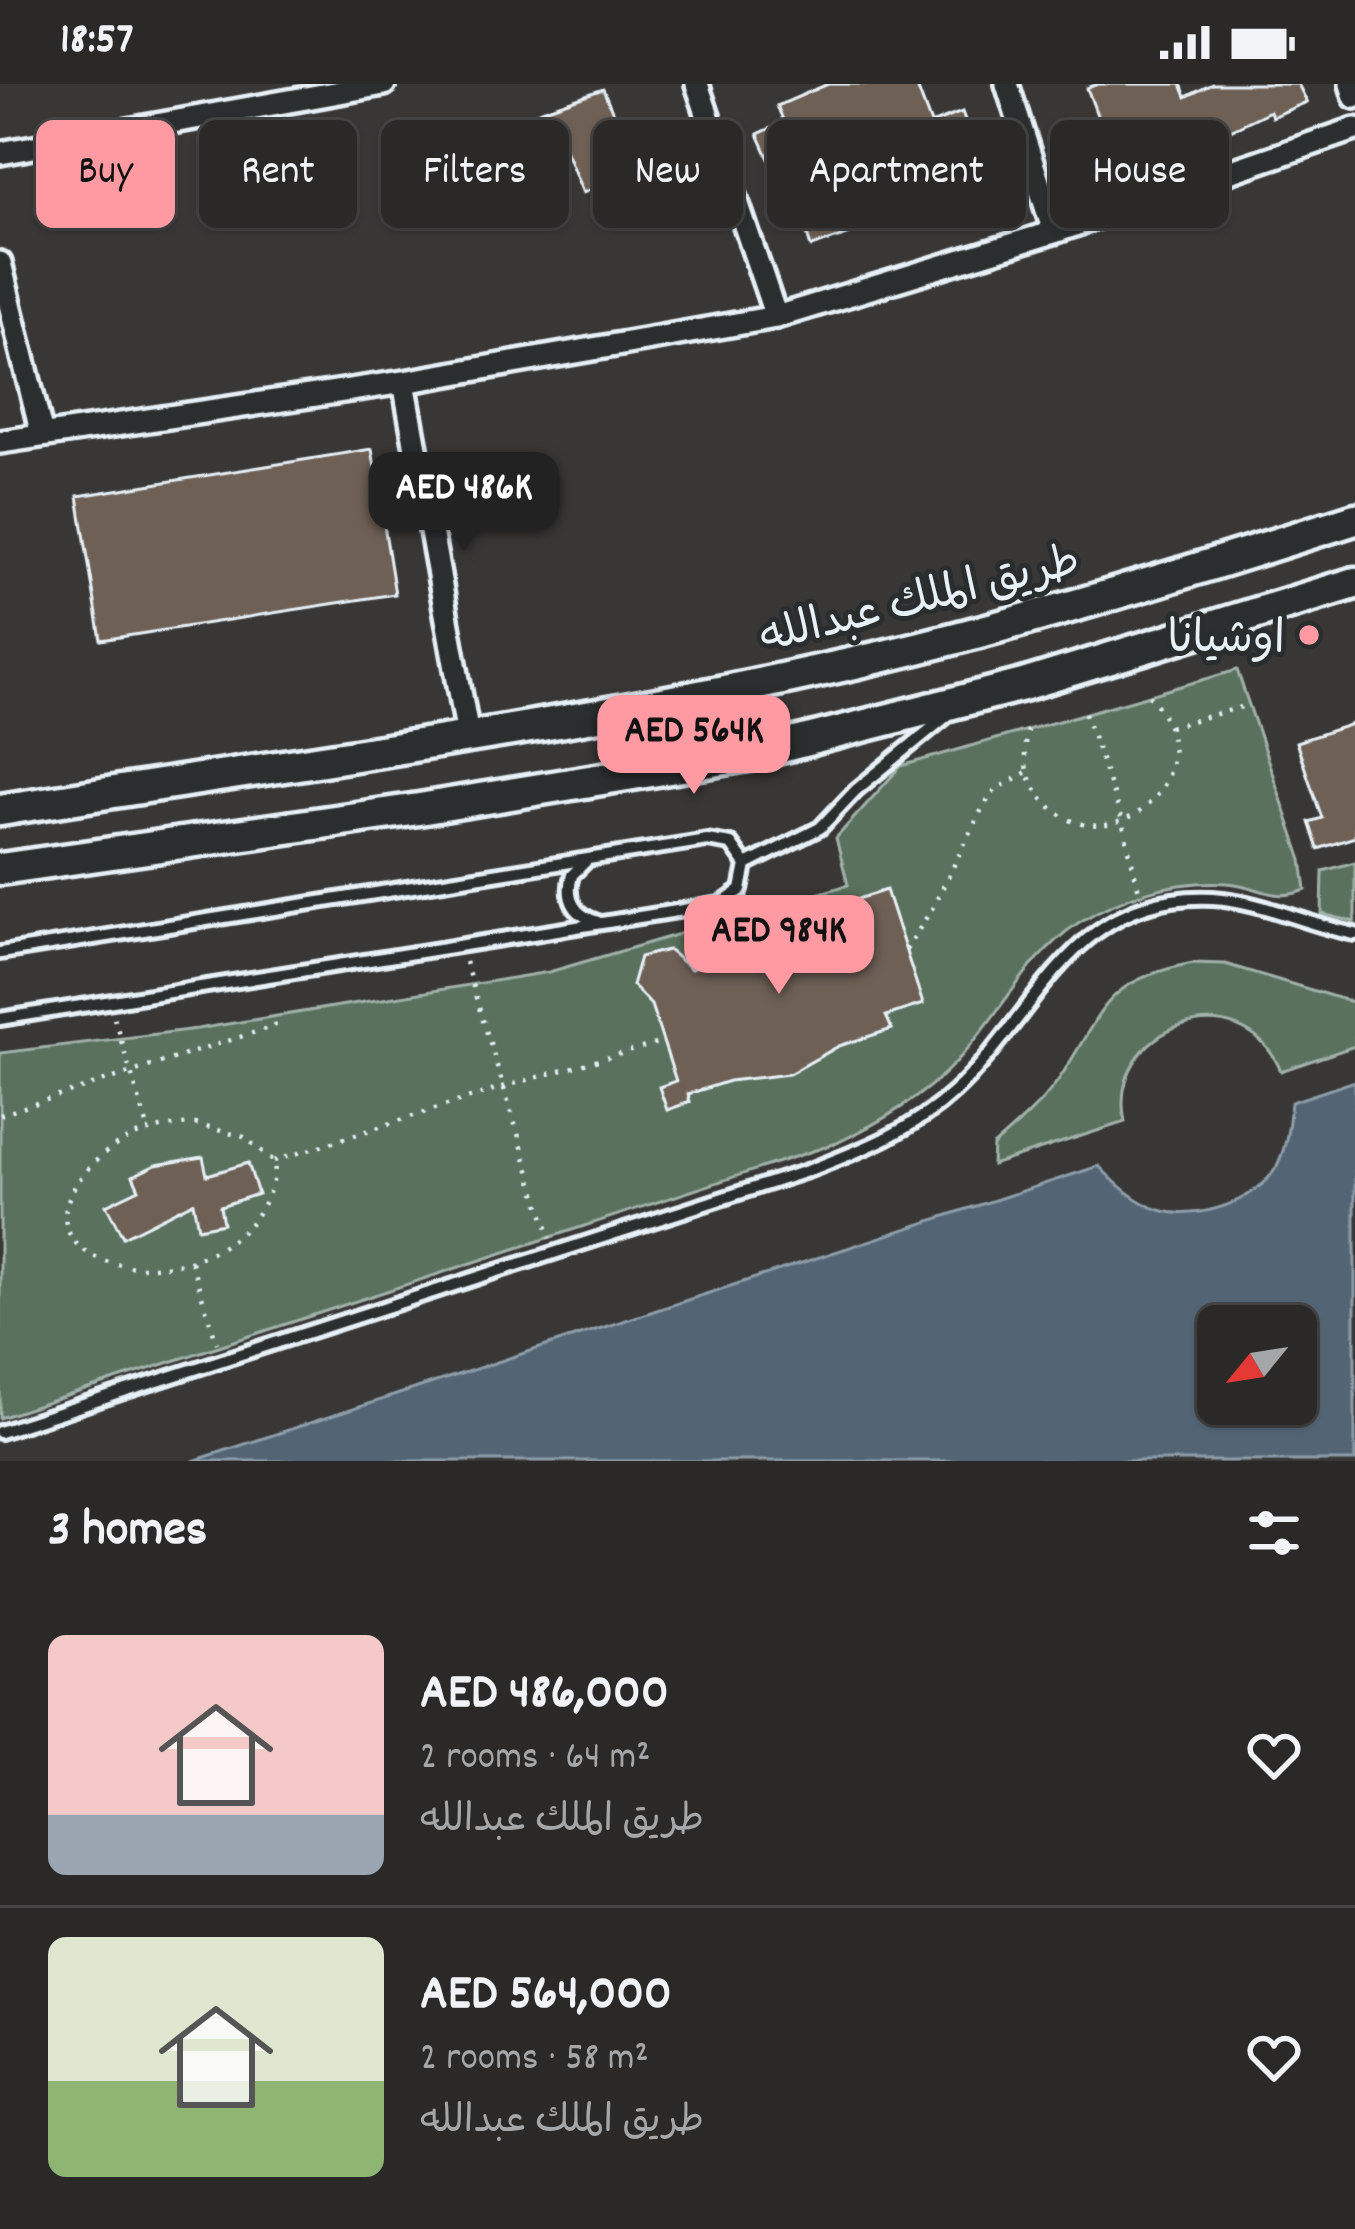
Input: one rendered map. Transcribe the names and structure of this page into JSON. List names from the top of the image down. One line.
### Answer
{"streets":{"street":["طريق الملك عبدالله"]},"places":["اوشيانا"],"north":"bottom left","page":{"status":"18:57","chip":["Buy","Rent","Filters","New","Apartment","House"],"price":["AED 486K","AED 564K","AED 984K"],"heading":"3 homes","list":[{"name":"AED 486,000","note":"2 rooms · 64 m² · طريق الملك عبدالله"},{"name":"AED 564,000","note":"2 rooms · 58 m² · طريق الملك عبدالله"}]}}
